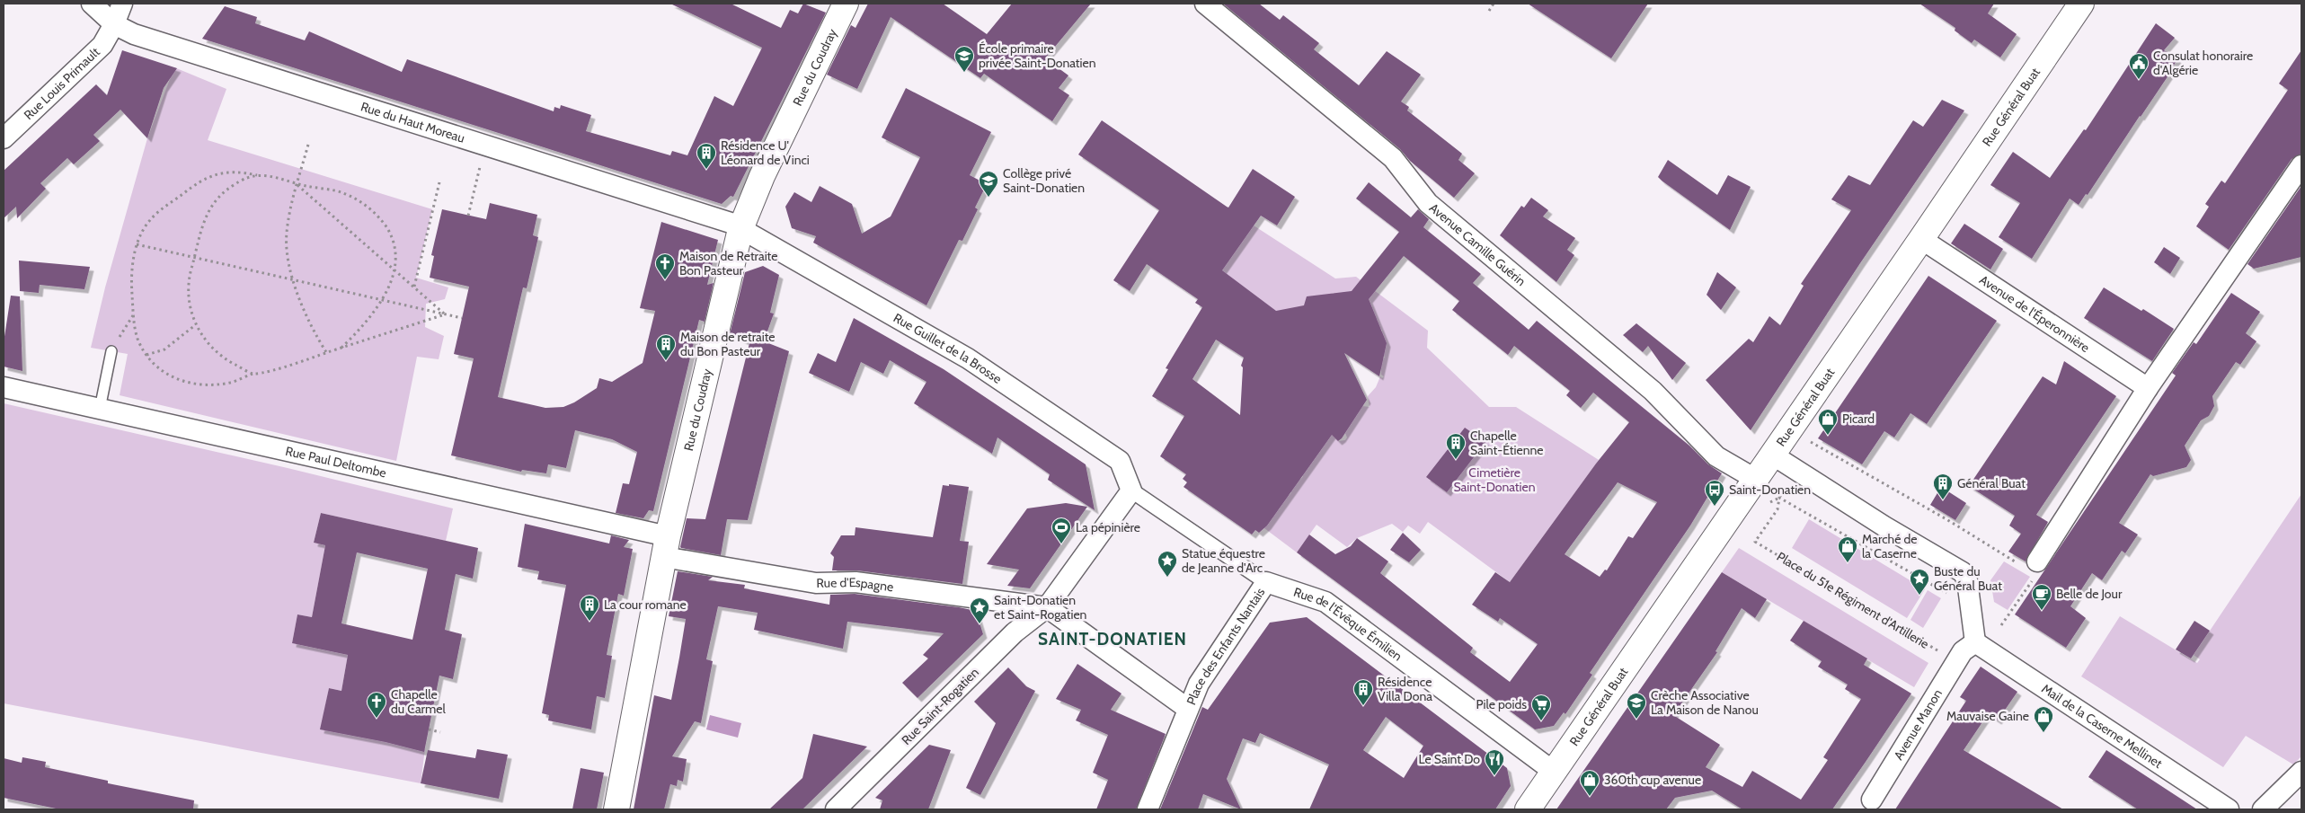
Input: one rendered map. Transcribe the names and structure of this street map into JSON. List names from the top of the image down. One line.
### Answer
{"streets":{"main road":["Rue du Coudray","Rue Général Buat"],"street":["Rue Louis Primault","Rue du Haut Moreau","Avenue Camille Guérin","Avenue de l'Éperonnière","Rue Guillet de la Brosse","Rue Paul Deltombe","Rue d'Espagne","Rue de l'Évêque Émilien","Place des Enfants Nantais","Rue Saint-Rogatien","Avenue Manon","Mail de la Caserne Mellinet"],"path":["Place du 51e Régiment d'Artillerie"]},"crossings":[["Rue du Coudray","Rue du Haut Moreau"],["Rue du Coudray","Rue Guillet de la Brosse"],["Rue du Coudray","Rue Paul Deltombe"],["Rue du Coudray","Rue d'Espagne"],["Rue Louis Primault","Rue du Haut Moreau"],["Rue Général Buat","Avenue Camille Guérin"],["Rue Général Buat","Avenue de l'Éperonnière"],["Rue Général Buat","Rue de l'Évêque Émilien"],["Rue du Haut Moreau","Rue Guillet de la Brosse"],["Rue Guillet de la Brosse","Place des Enfants Nantais"],["Rue Paul Deltombe","Rue d'Espagne"],["Rue d'Espagne","Place des Enfants Nantais"],["Rue d'Espagne","Rue Saint-Rogatien"],["Place du 51e Régiment d'Artillerie","Avenue Manon"],["Place du 51e Régiment d'Artillerie","Mail de la Caserne Mellinet"],["Rue de l'Évêque Émilien","Place des Enfants Nantais"],["Place des Enfants Nantais","Rue Saint-Rogatien"],["Avenue Manon","Mail de la Caserne Mellinet"]],"districts":["SAINT-DONATIEN"],"parks":["Cimetière Saint-Donatien"],"places":{"school or university":["École primaire privée Saint-Donatien","Collège privé Saint-Donatien","Crèche Associative La Maison de Nanou"],"public building":["Consulat honoraire d'Algérie"],"building":["Résidence U' Léonard de Vinci","Maison de retraite du Bon Pasteur","Chapelle Saint-Étienne","Général Buat","La cour romane","Résidence Villa Dona"],"church":["Maison de Retraite Bon Pasteur","Chapelle du Carmel"],"shop":["Picard","Marché de la Caserne","Mauvaise Gaine","360th cup avenue"],"bus stop":["Saint-Donatien"],"sports":["La pépinière"],"place":["Statue équestre de Jeanne d'Arc","Buste du Général Buat","Saint-Donatien et Saint-Rogatien"],"cafe":["Belle de Jour"],"supermarket":["Pile poids"],"restaurant":["Le Saint Do"]}}
